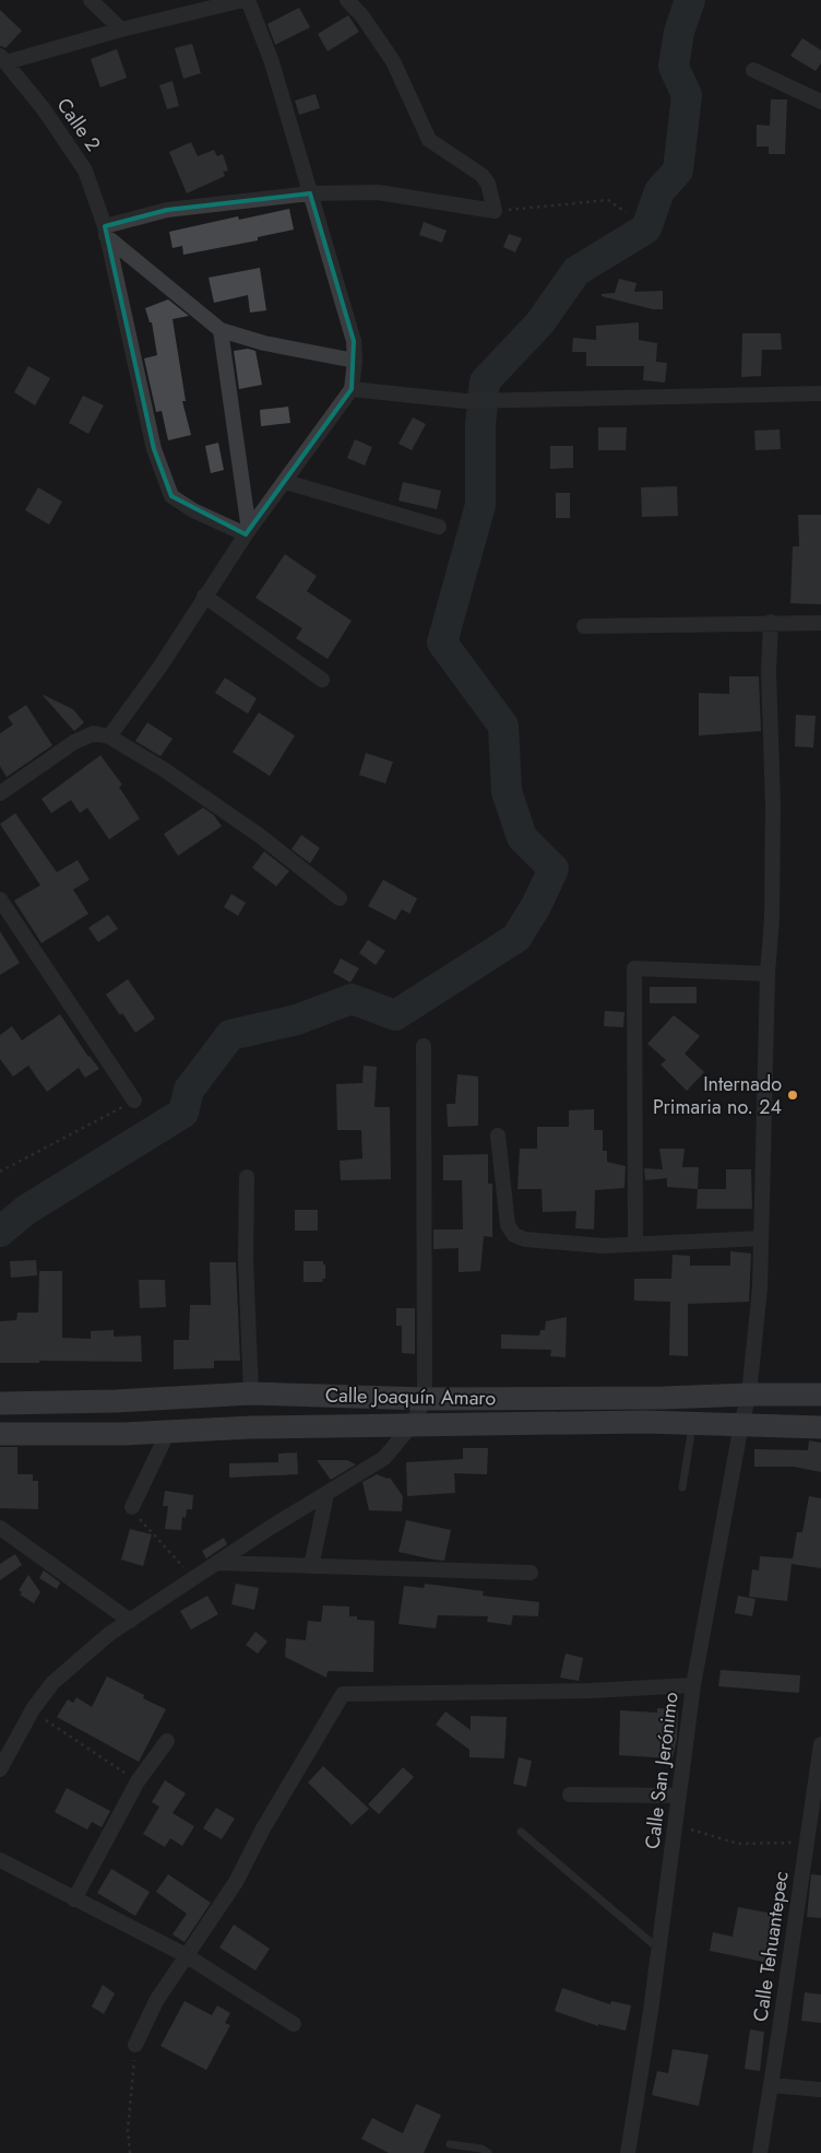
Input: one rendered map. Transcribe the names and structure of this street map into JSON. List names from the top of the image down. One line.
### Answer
{"streets":{"main road":["Calle Joaquín Amaro"],"street":["Calle 2","Calle San Jerónimo","Calle Tehuantepec"]},"crossings":[["Calle Joaquín Amaro","Calle San Jerónimo"]],"places":["Internado Primaria no. 24"]}
